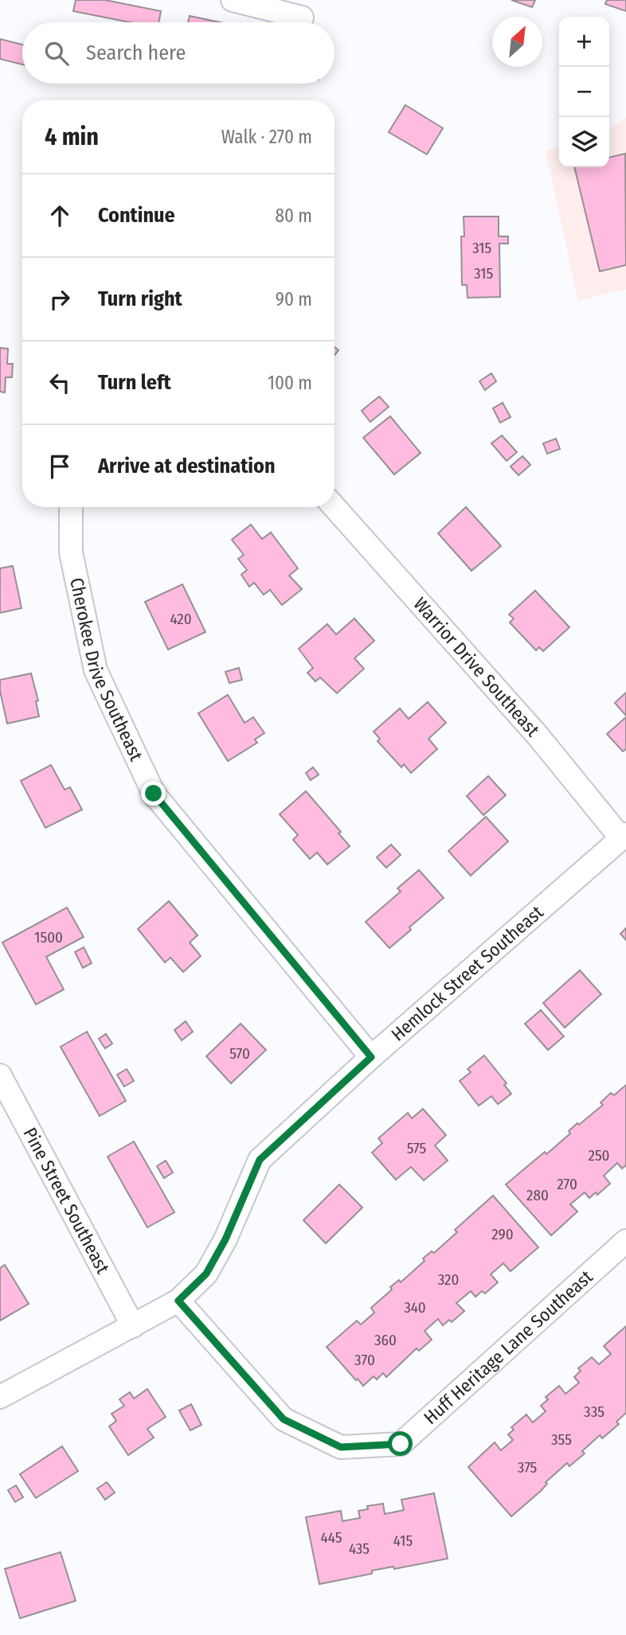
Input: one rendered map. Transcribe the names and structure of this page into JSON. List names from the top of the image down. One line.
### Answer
{"streets":{"street":["Warrior Drive Southeast","Cherokee Drive Southeast","Hemlock Street Southeast","Pine Street Southeast","Huff Heritage Lane Southeast"]},"crossings":[["Warrior Drive Southeast","Hemlock Street Southeast"],["Cherokee Drive Southeast","Hemlock Street Southeast"],["Hemlock Street Southeast","Pine Street Southeast"],["Hemlock Street Southeast","Huff Heritage Lane Southeast"]],"house_numbers":["315","315","420","1500","570","575","250","270","280","290","320","340","360","370","335","355","375","445","415","435"],"north":"top right","page":{"map_buttons":["+","−"],"search":"Search here","heading":["4 min","Walk · 270 m"],"list":[["Continue","80 m"],["Turn right","90 m"],["Turn left","100 m"],"Arrive at destination"]}}
